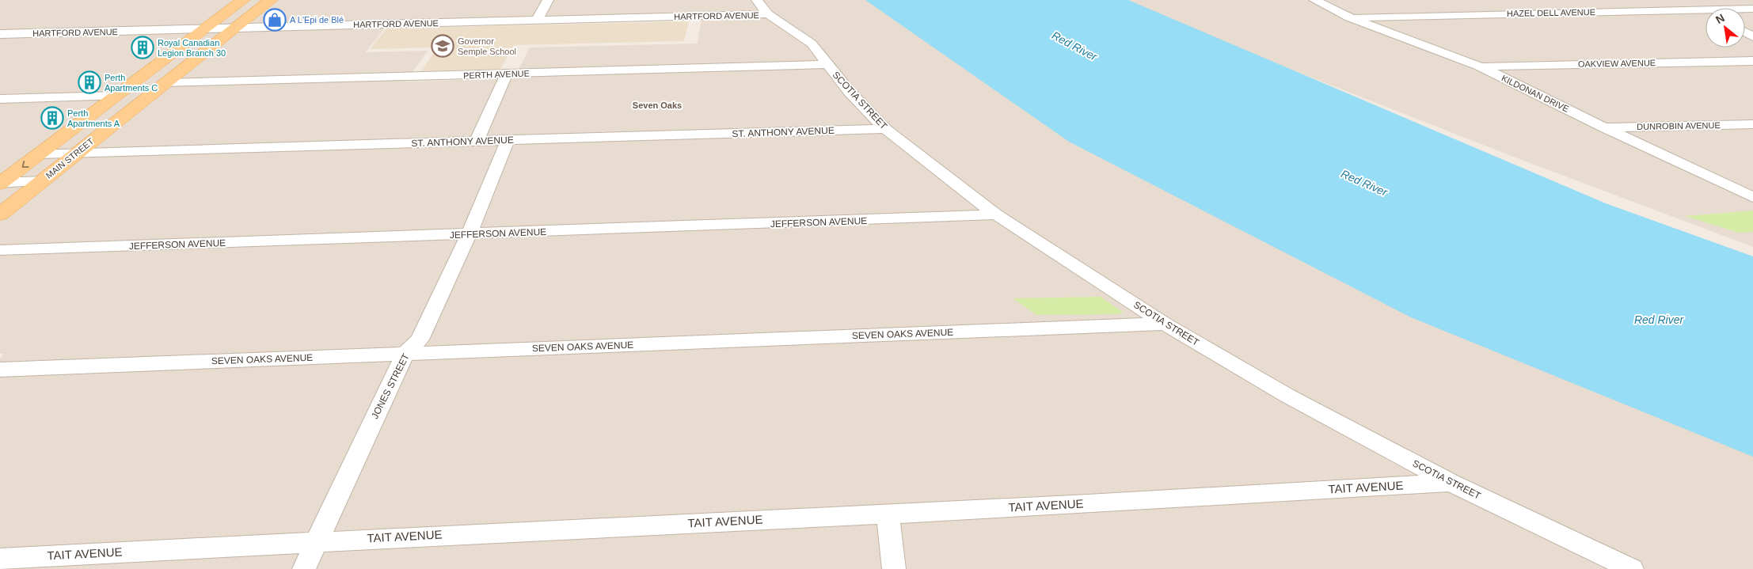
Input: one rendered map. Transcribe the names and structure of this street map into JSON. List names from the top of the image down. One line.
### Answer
{"streets":{"main road":["MAIN STREET"],"street":["HAZEL DELL AVENUE","HARTFORD AVENUE","OAKVIEW AVENUE","PERTH AVENUE","KILDONAN DRIVE","SCOTIA STREET","DUNROBIN AVENUE","ST. ANTHONY AVENUE","JEFFERSON AVENUE","SEVEN OAKS AVENUE","JONES STREET","TAIT AVENUE"]},"crossings":[["HAZEL DELL AVENUE","KILDONAN DRIVE"],["HARTFORD AVENUE","SCOTIA STREET"],["HARTFORD AVENUE","MAIN STREET"],["OAKVIEW AVENUE","KILDONAN DRIVE"],["PERTH AVENUE","SCOTIA STREET"],["PERTH AVENUE","MAIN STREET"],["KILDONAN DRIVE","DUNROBIN AVENUE"],["SCOTIA STREET","ST. ANTHONY AVENUE"],["SCOTIA STREET","JEFFERSON AVENUE"],["SCOTIA STREET","SEVEN OAKS AVENUE"],["SCOTIA STREET","TAIT AVENUE"],["ST. ANTHONY AVENUE","MAIN STREET"],["ST. ANTHONY AVENUE","JONES STREET"],["JEFFERSON AVENUE","JONES STREET"],["SEVEN OAKS AVENUE","JONES STREET"],["JONES STREET","TAIT AVENUE"]],"districts":["Seven Oaks"],"water":["Red River"],"places":{"shop":["A L'Epi de Blé"],"school or university":["Governor Semple School"],"building":["Royal Canadian Legion Branch 30","Perth Apartments C","Perth Apartments A"]},"north":"top left"}
